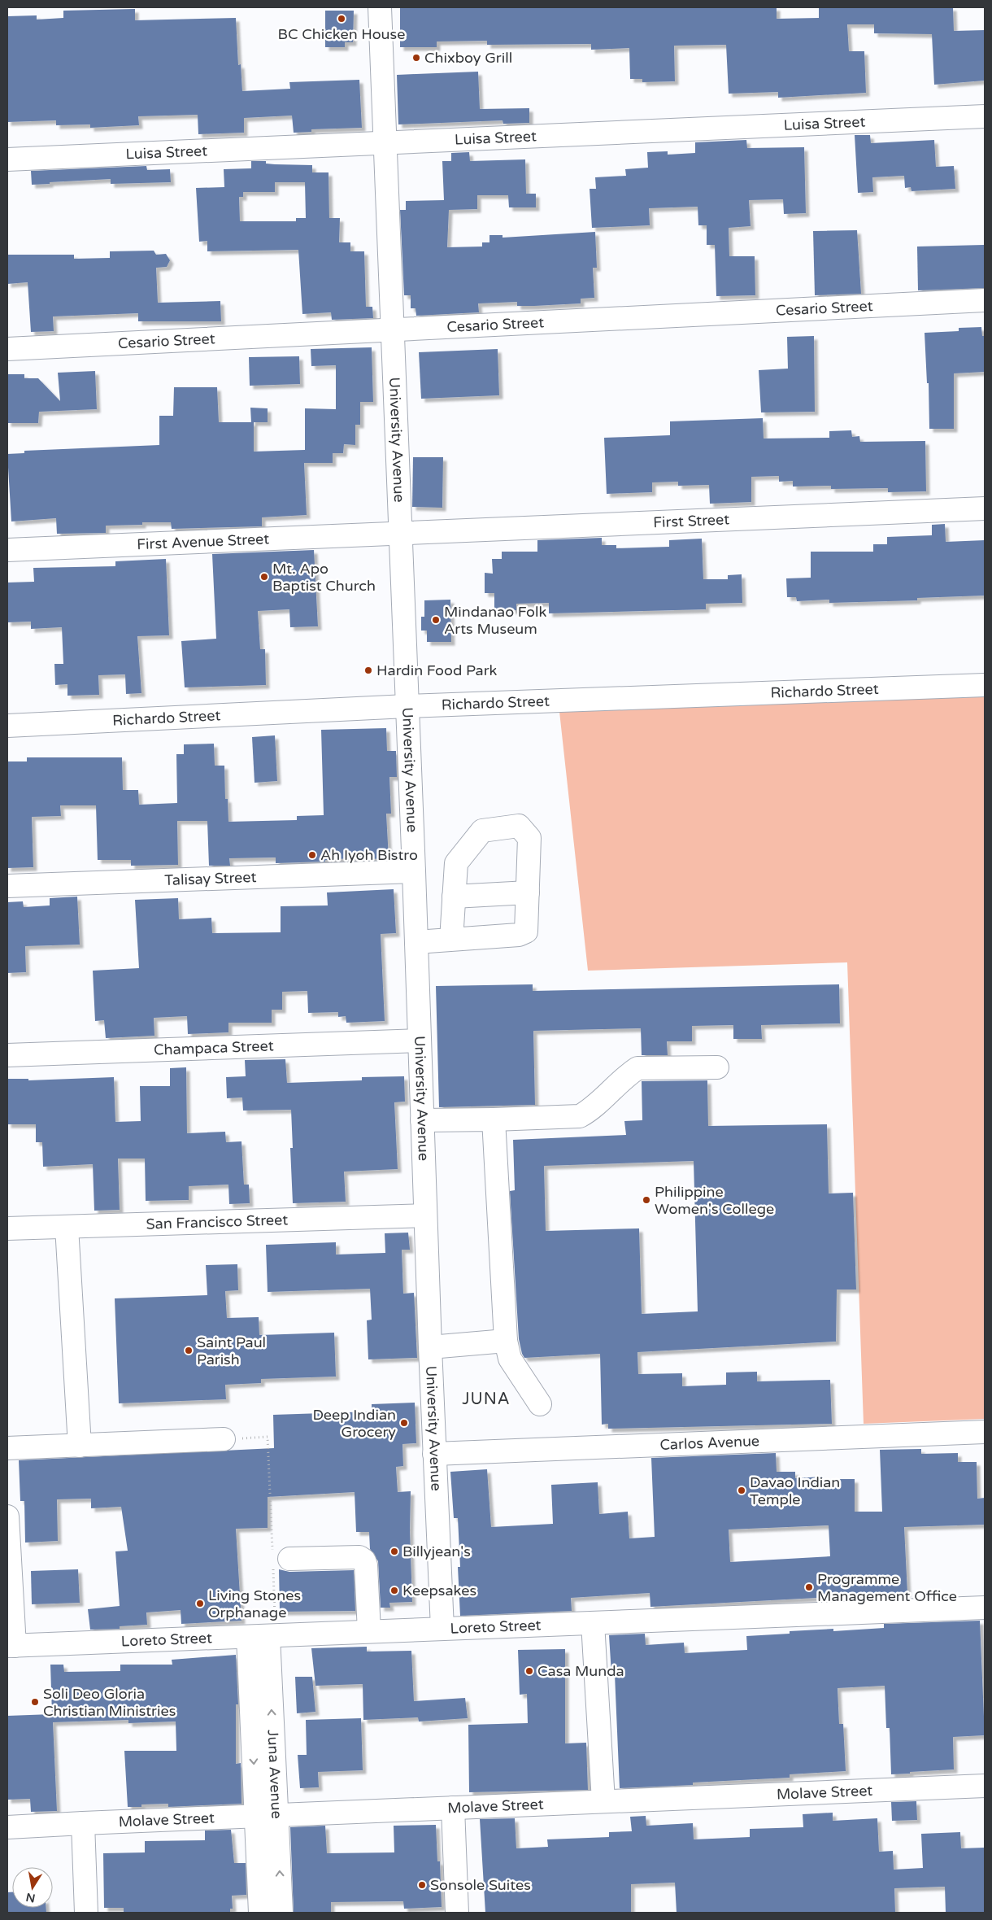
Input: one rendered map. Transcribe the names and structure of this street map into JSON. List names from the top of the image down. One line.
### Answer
{"streets":{"street":["Luisa Street","Cesario Street","University Avenue","First Street","First Avenue Street","Richardo Street","Talisay Street","Champaca Street","San Francisco Street","Carlos Avenue","Loreto Street","Juna Avenue","Molave Street"]},"crossings":[["Luisa Street","University Avenue"],["Cesario Street","University Avenue"],["University Avenue","First Street"],["University Avenue","First Avenue Street"],["University Avenue","Richardo Street"],["University Avenue","Talisay Street"],["University Avenue","Champaca Street"],["University Avenue","San Francisco Street"],["University Avenue","Carlos Avenue"],["University Avenue","Loreto Street"],["First Street","First Avenue Street"],["Loreto Street","Juna Avenue"],["Juna Avenue","Molave Street"]],"districts":["JUNA"],"places":["BC Chicken House","Chixboy Grill","Mt. Apo Baptist Church","Mindanao Folk Arts Museum","Hardin Food Park","Ah Iyoh Bistro","Philippine Women's College","Saint Paul Parish","Deep Indian Grocery","Davao Indian Temple","Billyjean's","Programme Management Office","Keepsakes","Living Stones Orphanage","Casa Munda","Soli Deo Gloria Christian Ministries","Sonsole Suites"],"north":"bottom"}
